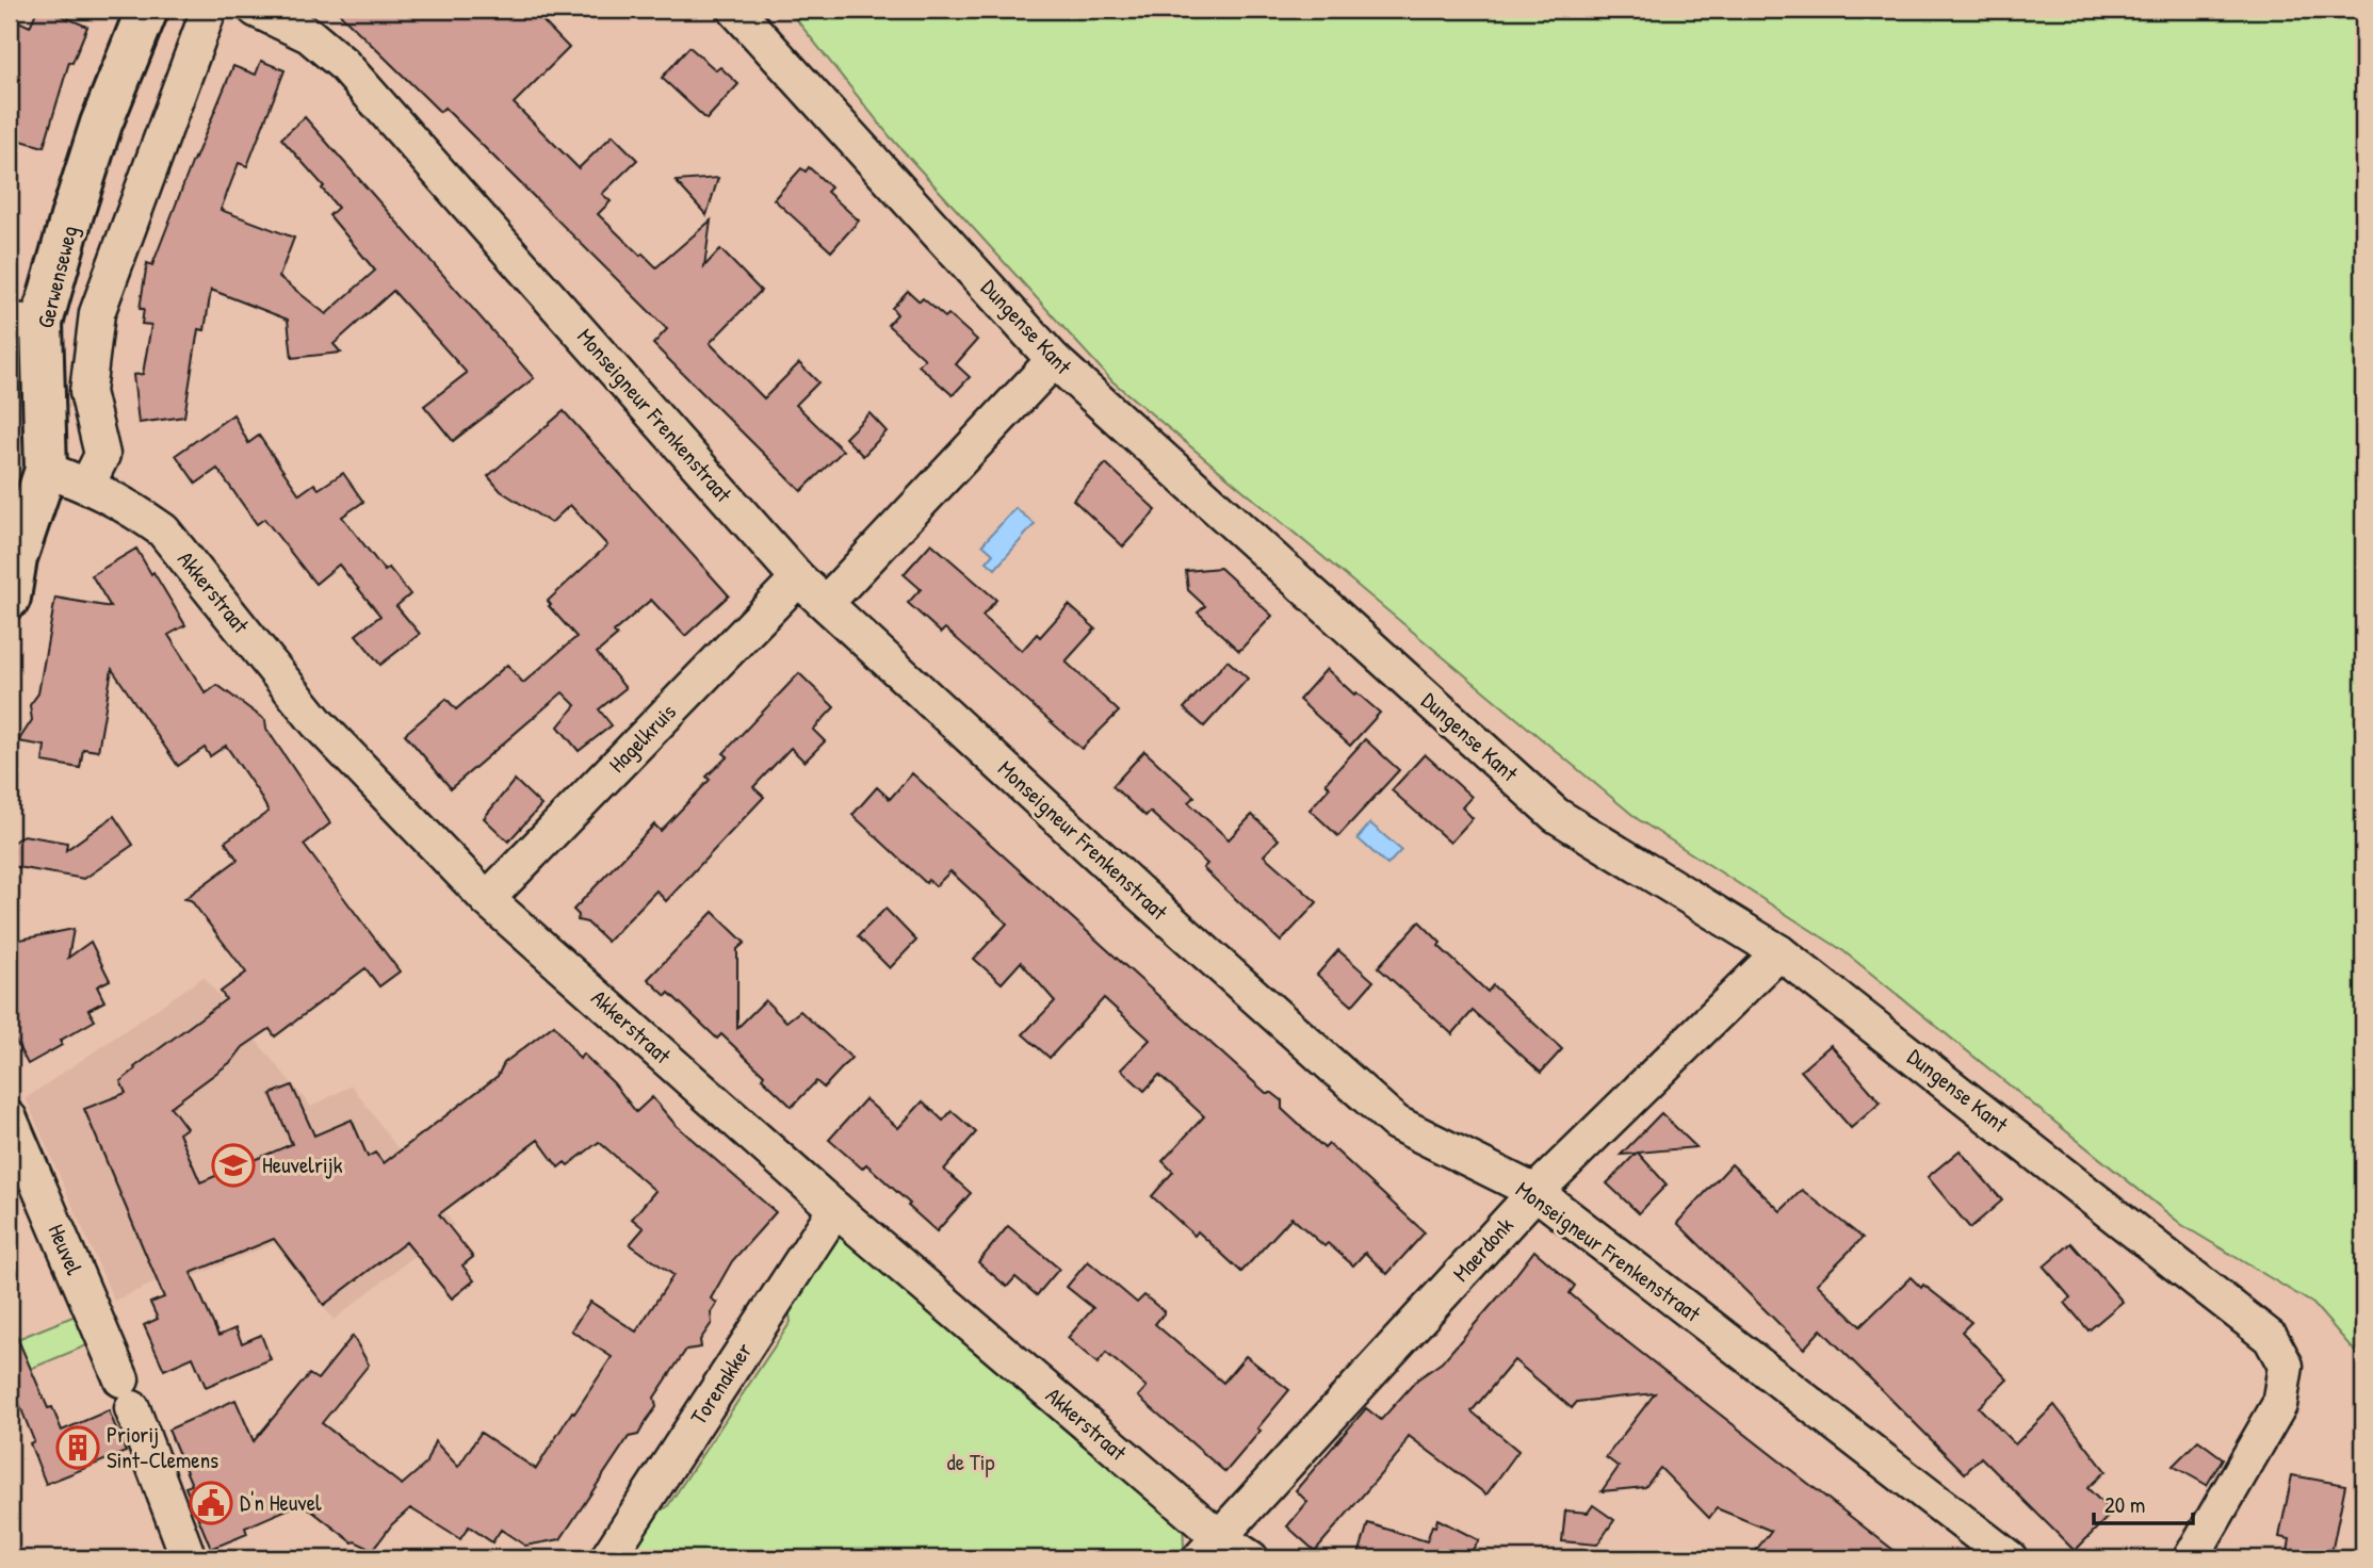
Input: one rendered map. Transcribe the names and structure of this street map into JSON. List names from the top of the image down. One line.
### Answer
{"streets":{"street":["Gerwenseweg","Dungense Kant","Monseigneur Frenkenstraat","Akkerstraat","Hagelkruis","Heuvel","Maerdonk","Torenakker"]},"crossings":[["Gerwenseweg","Akkerstraat"],["Dungense Kant","Maerdonk"],["Monseigneur Frenkenstraat","Hagelkruis"],["Monseigneur Frenkenstraat","Maerdonk"],["Akkerstraat","Hagelkruis"],["Akkerstraat","Maerdonk"],["Akkerstraat","Torenakker"]],"parks":["de Tip"],"places":{"school or university":["Heuvelrijk"],"building":["Priorij Sint-Clemens"],"public building":["D'n Heuvel"]},"scale_bar":"20 m"}
